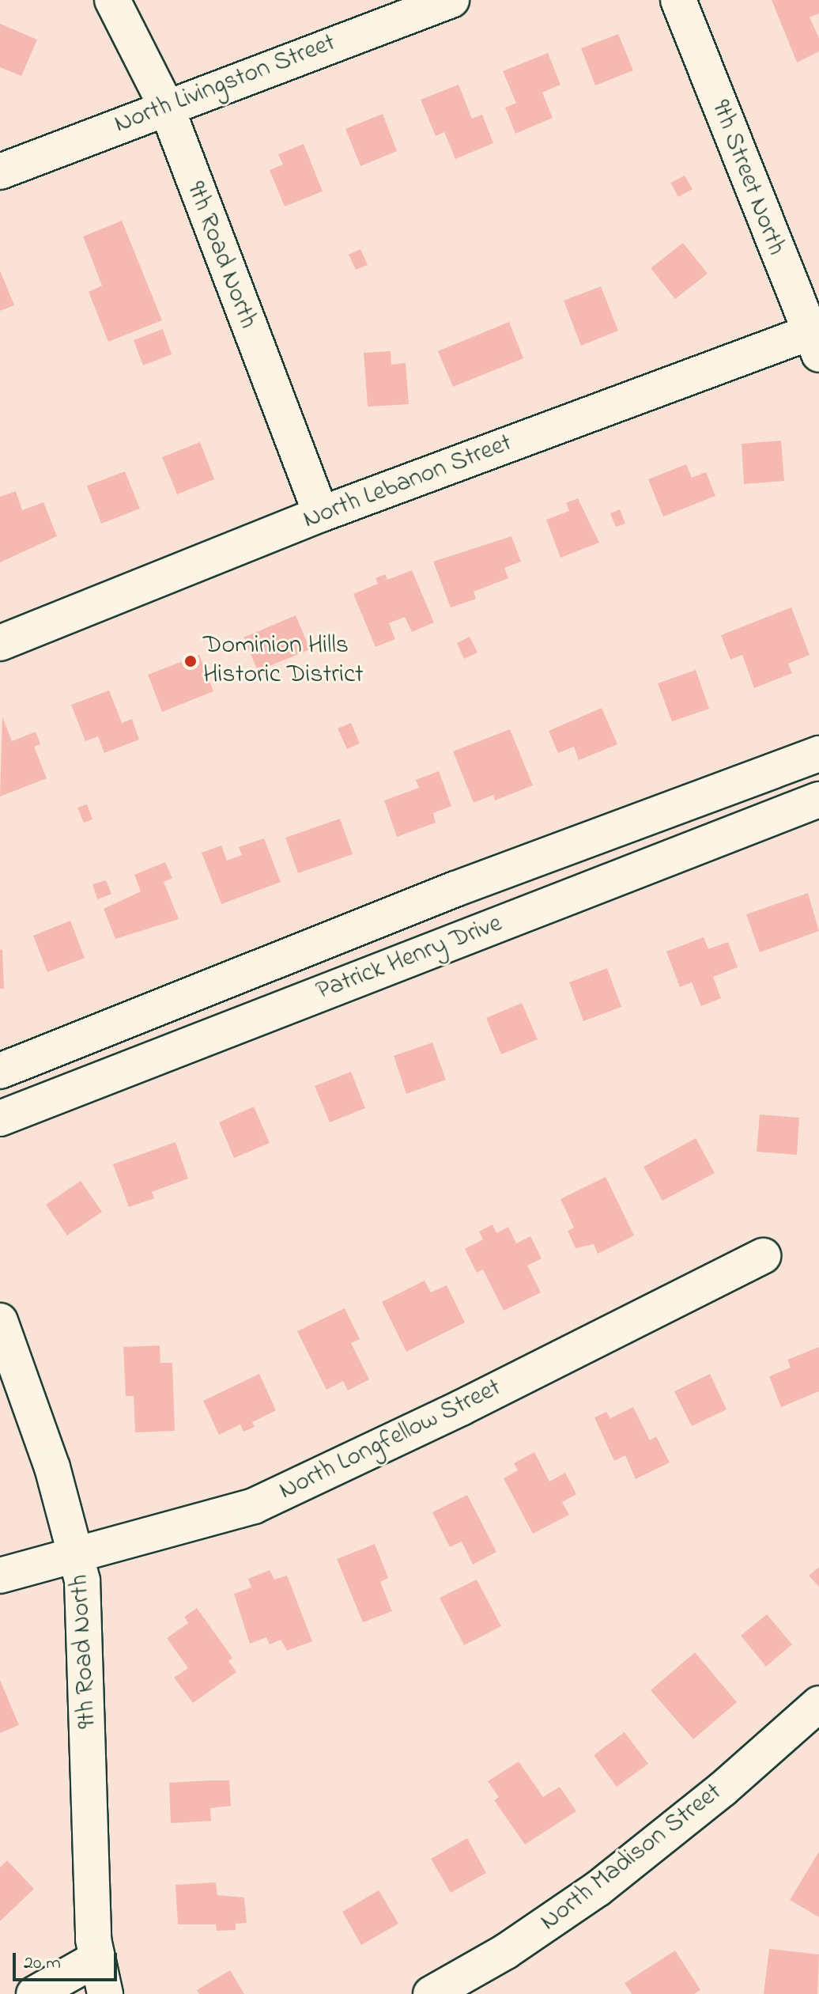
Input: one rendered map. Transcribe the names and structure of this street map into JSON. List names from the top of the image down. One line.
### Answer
{"streets":{"street":["North Livingston Street","9th Street North","9th Road North","North Lebanon Street","Patrick Henry Drive","North Longfellow Street","North Madison Street"]},"crossings":[["North Livingston Street","9th Road North"],["9th Street North","North Lebanon Street"],["9th Road North","North Lebanon Street"],["9th Road North","North Longfellow Street"]],"places":["Dominion Hills Historic District"],"scale_bar":"20 m"}
